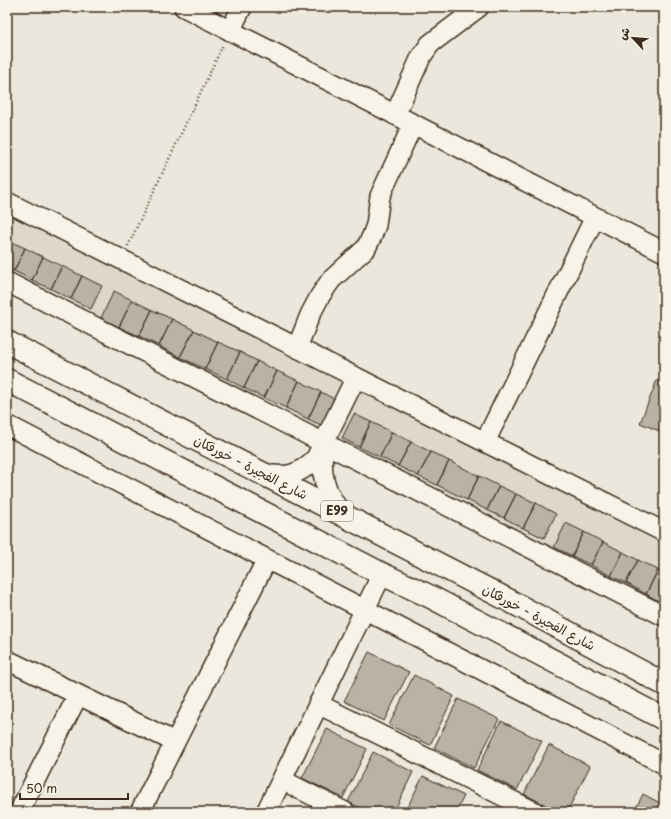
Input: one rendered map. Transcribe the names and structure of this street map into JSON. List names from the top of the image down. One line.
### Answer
{"streets":{"highway":["شارع الفجيرة - خورفكان","E99"]},"scale_bar":"50 m","north":"top left"}
